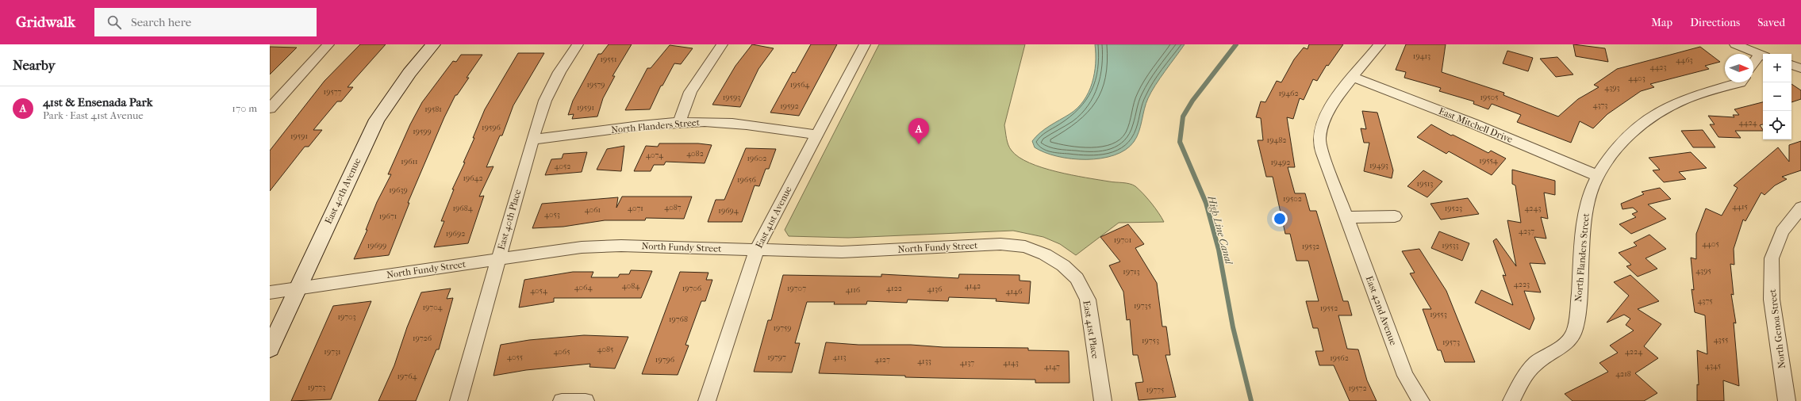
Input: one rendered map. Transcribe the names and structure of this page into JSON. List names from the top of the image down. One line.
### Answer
{"streets":{"street":["East Mitchell Drive","North Flanders Street","East 40th Avenue","East 41st Avenue","East 40th Place","North Fundy Street","East 42nd Avenue","North Genoa Street","East 41st Place"]},"crossings":[["East Mitchell Drive","North Flanders Street"],["East Mitchell Drive","East 42nd Avenue"],["North Flanders Street","East 41st Avenue"],["North Flanders Street","East 40th Place"],["East 40th Avenue","North Fundy Street"],["East 41st Avenue","North Fundy Street"],["East 40th Place","North Fundy Street"],["North Fundy Street","East 41st Place"]],"water":["High Line Canal"],"house_numbers":["19413","19551","4463","4423","4403","19579","19564","4393","19577","19462","19593","19505","4373","19592","19591","19581","4424","19596","19599","19591","19482","4082","4074","19602","19554","19611","19492","19493","4052","19642","19656","19513","19639","19502","4415","4087","19684","4071","19523","4243","4061","19694","4053","19671","4237","19692","19701","4405","19699","19533","19532","4395","19713","4223","4084","4142","4064","19706","19707","4122","4136","4116","4054","4146","4375","19735","19704","19552","19553","19703","19768","19759","19726","4355","19753","19573","4085","19731","4065","4224","4055","19797","4113","19562","19796","4127","4133","4137","4143","4345","4147","4218","19764","19773","19572","19775"],"north":"right","page":{"header":"Gridwalk","search":"Search here","nav":["Map","Directions","Saved"],"heading":"Nearby","map_buttons":["+","−"],"list":[{"mark":"A","name":"41st & Ensenada Park","note":"Park · East 41st Avenue","value":"170 m"}],"pins":"A"}}
